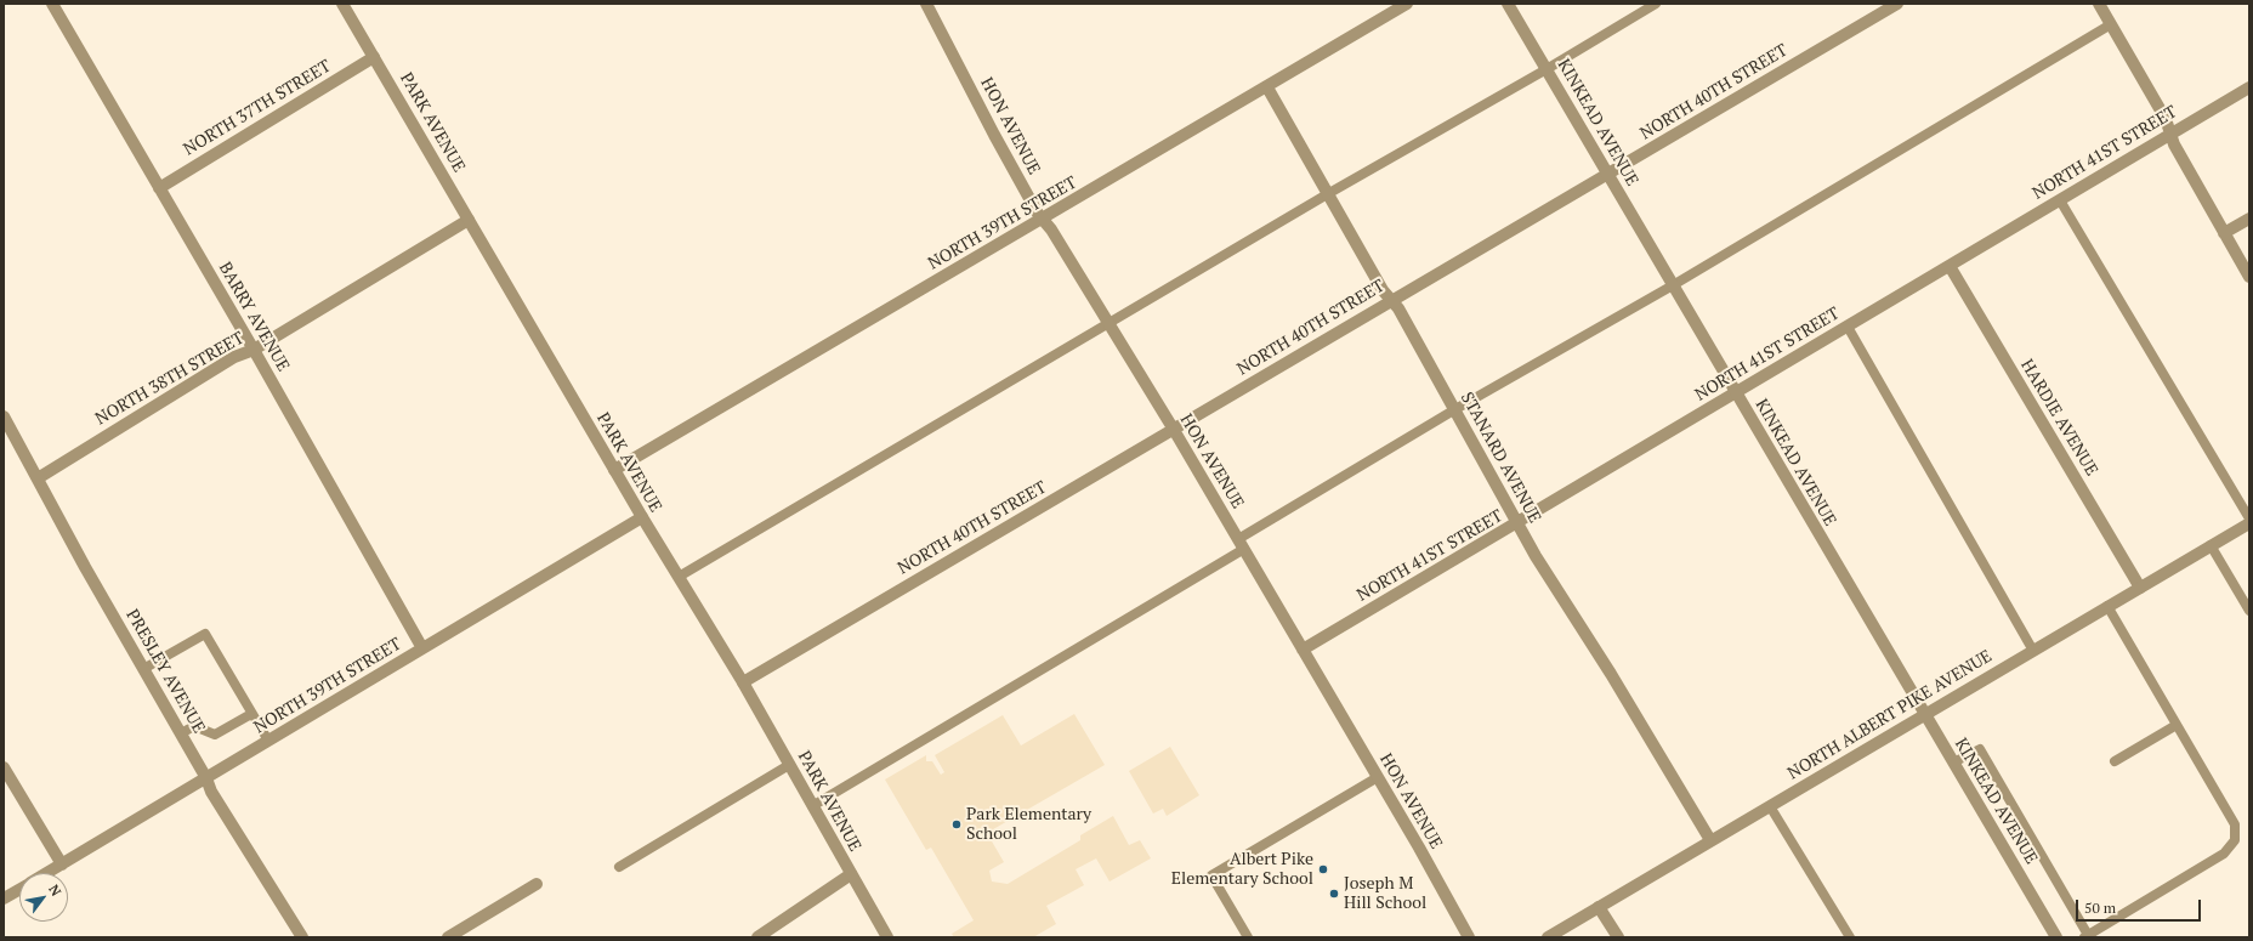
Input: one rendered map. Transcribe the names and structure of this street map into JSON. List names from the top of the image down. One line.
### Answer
{"streets":{"street":["NORTH 40TH STREET","NORTH 37TH STREET","PARK AVENUE","KINKEAD AVENUE","HON AVENUE","NORTH 41ST STREET","NORTH 39TH STREET","BARRY AVENUE","NORTH 38TH STREET","HARDIE AVENUE","STANARD AVENUE","PRESLEY AVENUE","NORTH ALBERT PIKE AVENUE"]},"crossings":[["NORTH 40TH STREET","PARK AVENUE"],["NORTH 40TH STREET","KINKEAD AVENUE"],["NORTH 40TH STREET","HON AVENUE"],["NORTH 40TH STREET","STANARD AVENUE"],["NORTH 37TH STREET","PARK AVENUE"],["NORTH 37TH STREET","BARRY AVENUE"],["PARK AVENUE","NORTH 39TH STREET"],["PARK AVENUE","NORTH 38TH STREET"],["KINKEAD AVENUE","NORTH 41ST STREET"],["KINKEAD AVENUE","NORTH ALBERT PIKE AVENUE"],["HON AVENUE","NORTH 41ST STREET"],["HON AVENUE","NORTH 39TH STREET"],["NORTH 41ST STREET","HARDIE AVENUE"],["NORTH 41ST STREET","STANARD AVENUE"],["NORTH 39TH STREET","BARRY AVENUE"],["NORTH 39TH STREET","STANARD AVENUE"],["NORTH 39TH STREET","PRESLEY AVENUE"],["BARRY AVENUE","NORTH 38TH STREET"],["NORTH 38TH STREET","PRESLEY AVENUE"],["HARDIE AVENUE","NORTH ALBERT PIKE AVENUE"],["STANARD AVENUE","NORTH ALBERT PIKE AVENUE"]],"places":["Park Elementary School","Albert Pike Elementary School","Joseph M Hill School"],"scale_bar":"50 m","north":"top right"}
